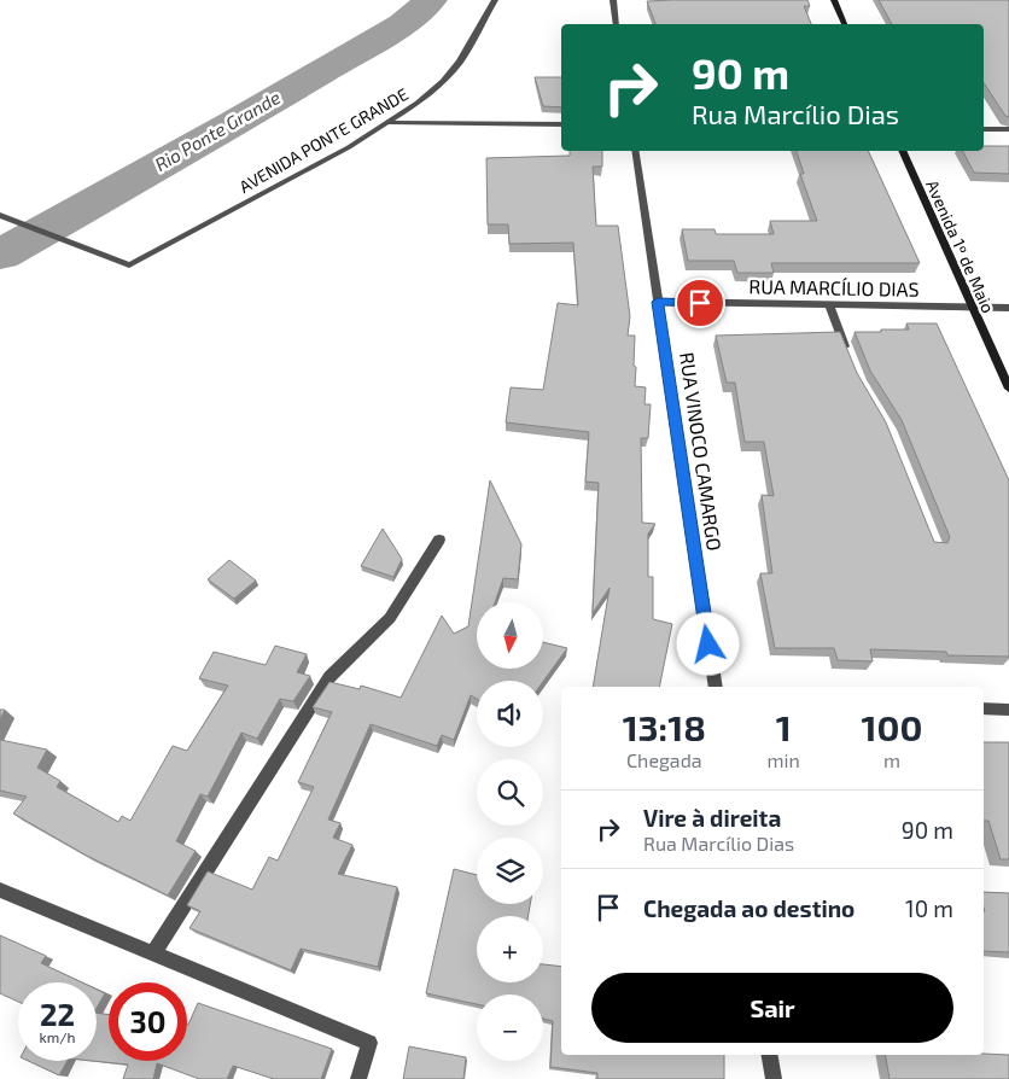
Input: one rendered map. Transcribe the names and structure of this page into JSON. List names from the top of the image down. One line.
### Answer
{"streets":{"street":["AVENIDA PONTE GRANDE","Avenida 1º de Maio","RUA MARCÍLIO DIAS","RUA VINOCO CAMARGO"]},"crossings":[["Avenida 1º de Maio","RUA MARCÍLIO DIAS"],["RUA MARCÍLIO DIAS","RUA VINOCO CAMARGO"]],"water":["Rio Ponte Grande"],"north":"bottom","page":{"turn":["90 m","Rua Marcílio Dias"],"map_buttons":["+","−"],"eta":["13:18","Chegada","1","min","100","m"],"list":[{"name":"Vire à direita","note":"Rua Marcílio Dias","value":"90 m"},{"name":"Chegada ao destino","value":"10 m"}],"buttons":"Sair","speed":"22 km/h","limit":"30"}}
